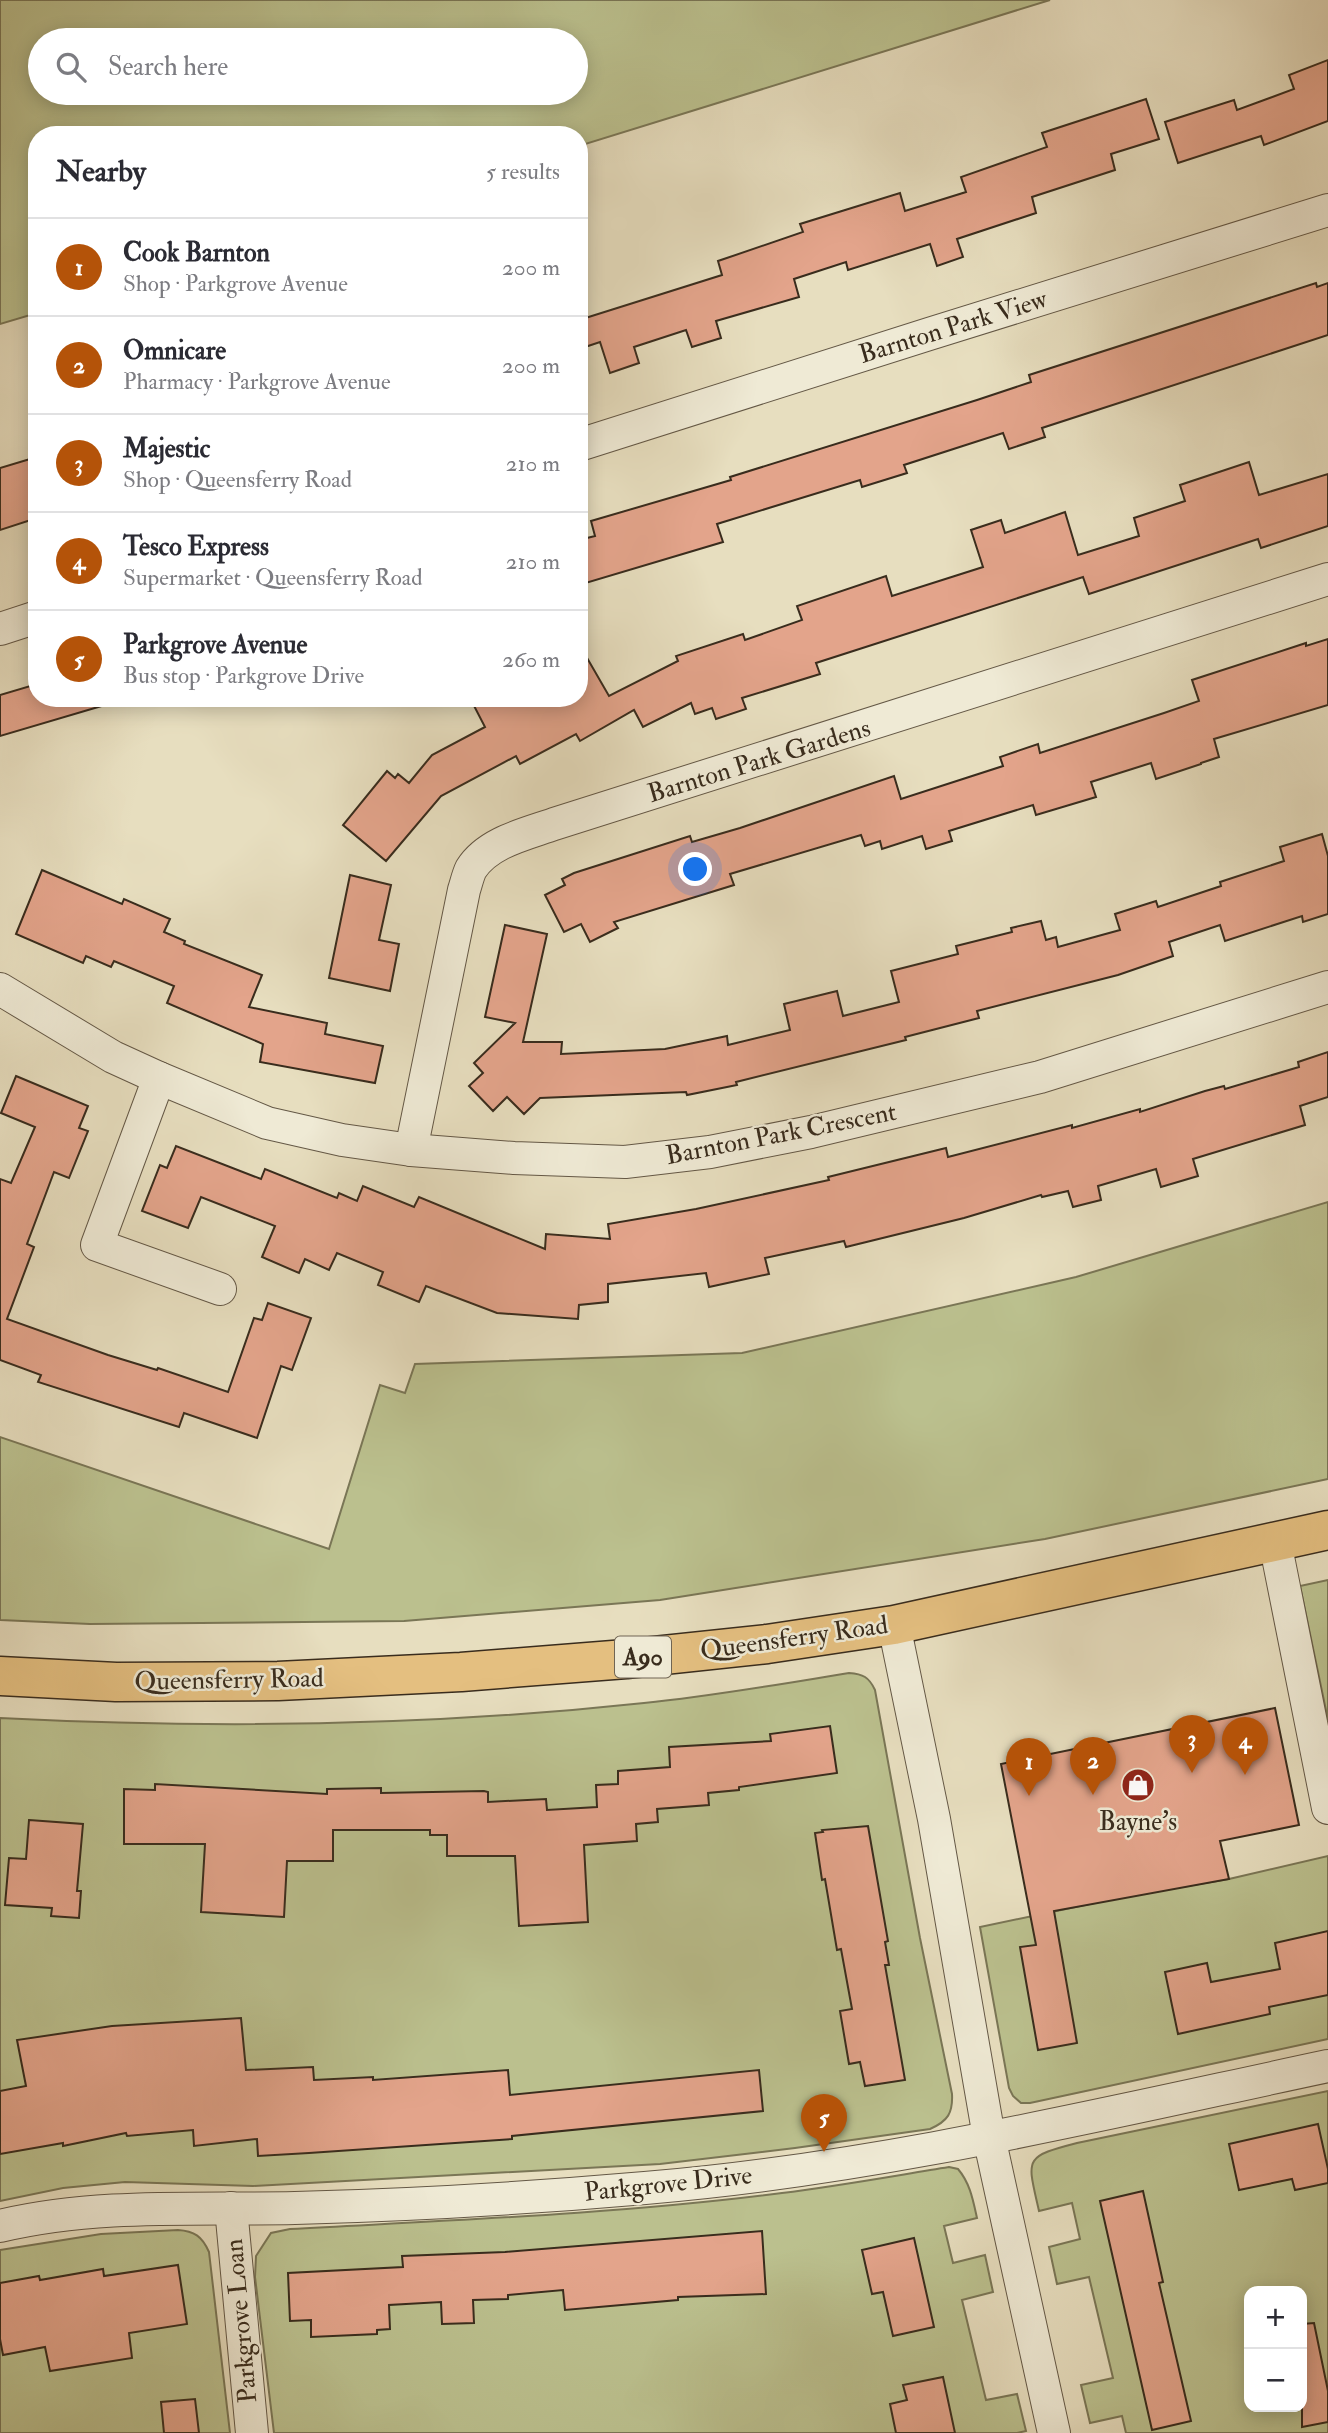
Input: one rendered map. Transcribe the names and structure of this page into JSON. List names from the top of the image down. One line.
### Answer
{"streets":{"main road":["Queensferry Road","A90"],"street":["Barnton Park View","Barnton Park Gardens","Barnton Park Crescent","Parkgrove Drive","Parkgrove Loan"]},"crossings":[["Barnton Park Gardens","Barnton Park Crescent"],["Parkgrove Drive","Parkgrove Loan"]],"places":{"shop":["Bayne's"]},"page":{"search":"Search here","heading":["Nearby","5 results"],"list":[{"mark":"1","name":"Cook Barnton","note":"Shop · Parkgrove Avenue","value":"200 m"},{"mark":"2","name":"Omnicare","note":"Pharmacy · Parkgrove Avenue","value":"200 m"},{"mark":"3","name":"Majestic","note":"Shop · Queensferry Road","value":"210 m"},{"mark":"4","name":"Tesco Express","note":"Supermarket · Queensferry Road","value":"210 m"},{"mark":"5","name":"Parkgrove Avenue","note":"Bus stop · Parkgrove Drive","value":"260 m"}],"pins":["3","4","2","1","5"],"map_buttons":["+","−"]}}
